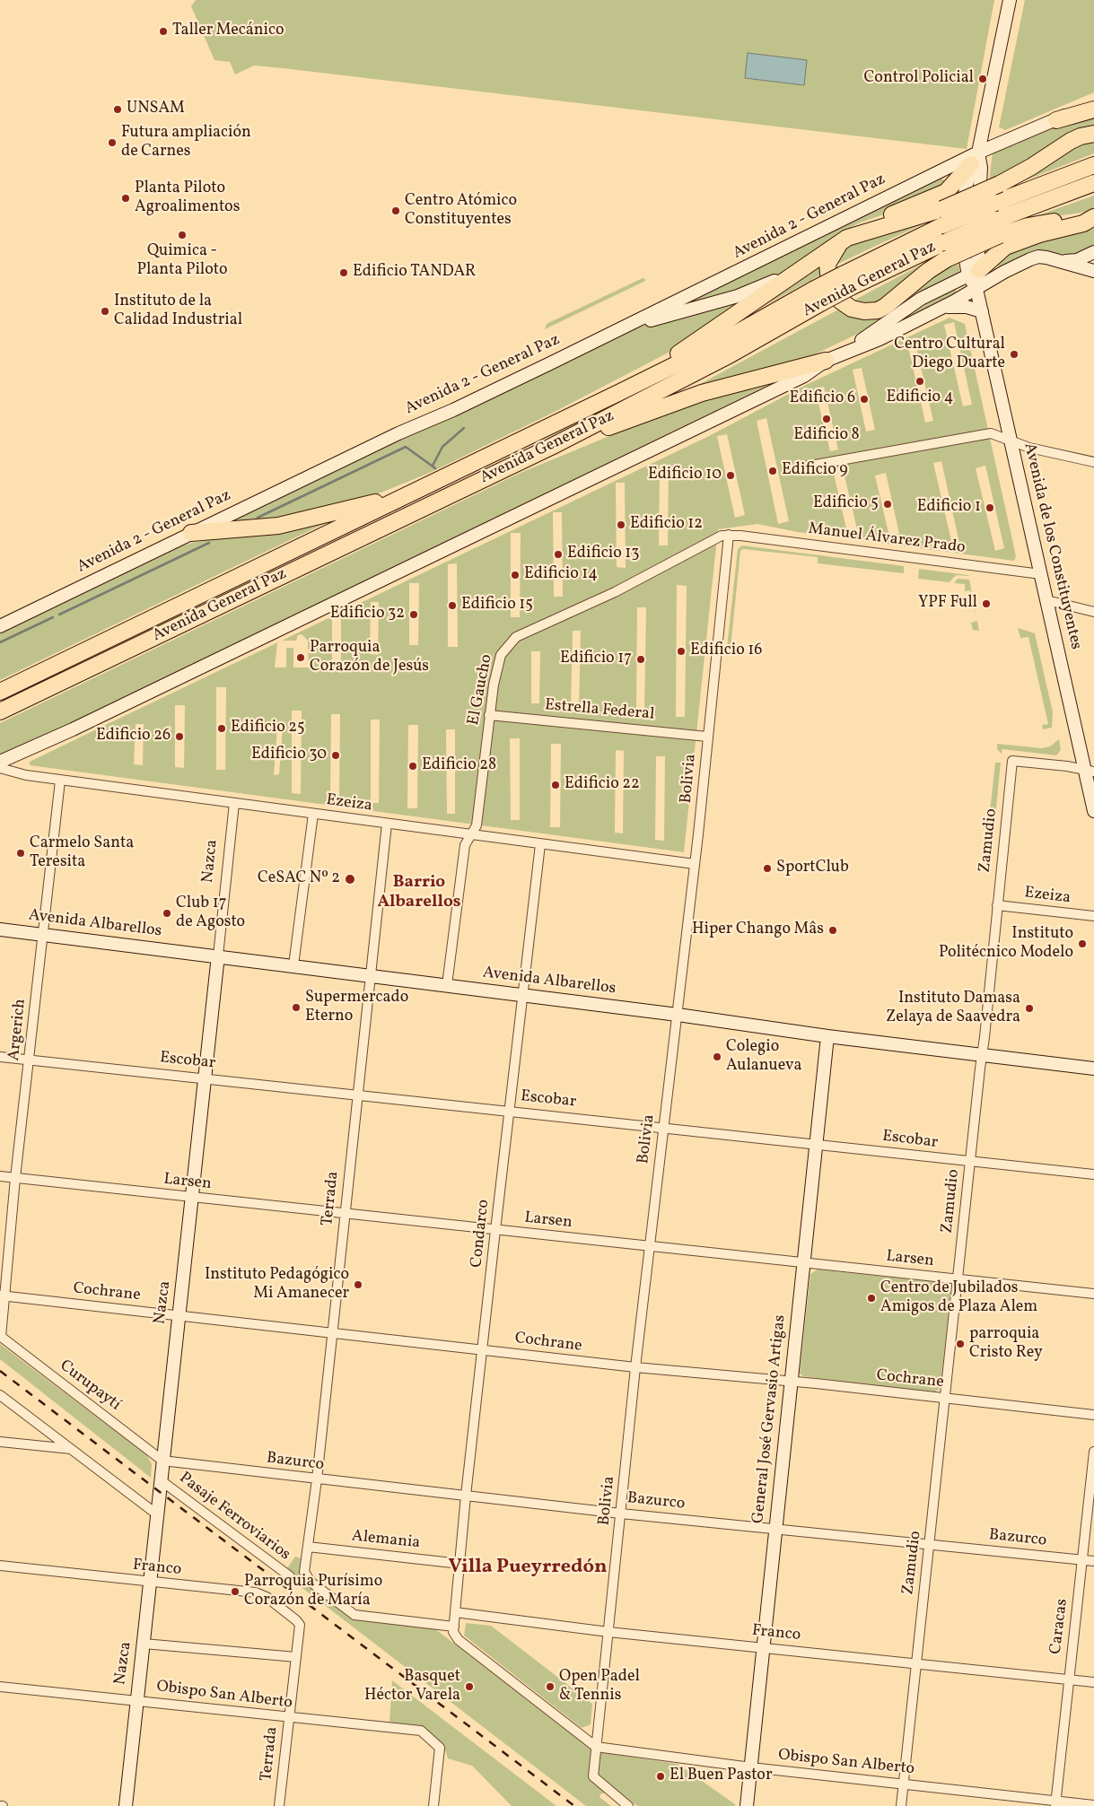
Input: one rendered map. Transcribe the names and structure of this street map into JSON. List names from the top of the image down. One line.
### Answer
{"streets":{"highway":["Avenida General Paz"],"street":["Avenida 2 - General Paz","Manuel Álvarez Prado","Avenida de los Constituyentes","El Gaucho","Estrella Federal","Bolivia","Ezeiza","Zamudio","Nazca","Avenida Albarellos","Argerich","Escobar","Larsen","Terrada","Condarco","Cochrane","Curupaytí","General José Gervasio Artigas","Bazurco","Pasaje Ferroviarios","Alemania","Franco","Caracas","Obispo San Alberto"]},"crossings":[["Manuel Álvarez Prado","Avenida de los Constituyentes"],["Manuel Álvarez Prado","El Gaucho"],["Manuel Álvarez Prado","Bolivia"],["Avenida de los Constituyentes","Zamudio"],["El Gaucho","Estrella Federal"],["El Gaucho","Bolivia"],["El Gaucho","Ezeiza"],["El Gaucho","Avenida Albarellos"],["Estrella Federal","Bolivia"],["Bolivia","Ezeiza"],["Bolivia","Avenida Albarellos"],["Bolivia","Escobar"],["Bolivia","Larsen"],["Bolivia","Cochrane"],["Bolivia","Bazurco"],["Bolivia","Franco"],["Bolivia","Obispo San Alberto"],["Ezeiza","Zamudio"],["Ezeiza","Nazca"],["Ezeiza","Argerich"],["Ezeiza","Terrada"],["Ezeiza","Condarco"],["Zamudio","Avenida Albarellos"],["Zamudio","Escobar"],["Zamudio","Larsen"],["Zamudio","Cochrane"],["Zamudio","Bazurco"],["Zamudio","Franco"],["Zamudio","Obispo San Alberto"],["Nazca","Avenida Albarellos"],["Nazca","Escobar"],["Nazca","Larsen"],["Nazca","Cochrane"],["Nazca","Curupaytí"],["Nazca","Bazurco"],["Nazca","Pasaje Ferroviarios"],["Nazca","Franco"],["Nazca","Obispo San Alberto"],["Avenida Albarellos","Argerich"],["Avenida Albarellos","Terrada"],["Avenida Albarellos","Condarco"],["Avenida Albarellos","General José Gervasio Artigas"],["Argerich","Escobar"],["Argerich","Larsen"],["Argerich","Cochrane"],["Argerich","Curupaytí"],["Escobar","Terrada"],["Escobar","Condarco"],["Escobar","General José Gervasio Artigas"],["Larsen","Terrada"],["Larsen","Condarco"],["Larsen","General José Gervasio Artigas"],["Terrada","Condarco"],["Terrada","Cochrane"],["Terrada","Bazurco"],["Terrada","Alemania"],["Terrada","Franco"],["Terrada","Obispo San Alberto"],["Condarco","Cochrane"],["Condarco","Bazurco"],["Condarco","Alemania"],["Condarco","Franco"],["Cochrane","General José Gervasio Artigas"],["Curupaytí","Bazurco"],["General José Gervasio Artigas","Bazurco"],["General José Gervasio Artigas","Franco"],["General José Gervasio Artigas","Obispo San Alberto"],["Bazurco","Caracas"],["Franco","Caracas"],["Caracas","Obispo San Alberto"]],"districts":["Barrio Albarellos","Villa Pueyrredón"],"places":["Taller Mecánico","Control Policial","UNSAM","Futura ampliación de Carnes","Planta Piloto Agroalimentos","Centro Atómico Constituyentes","Quimica - Planta Piloto","Edificio TANDAR","Instituto de la Calidad Industrial","Centro Cultural Diego Duarte","Edificio 4","Edificio 6","Edificio 8","Edificio 9","Edificio 10","Edificio 5","Edificio 1","Edificio 12","Edificio 13","Edificio 14","YPF Full","Edificio 15","Edificio 32","Edificio 16","Parroquia Corazón de Jesús","Edificio 17","Edificio 25","Edificio 26","Edificio 30","Edificio 28","Edificio 22","Carmelo Santa Teresita","SportClub","CeSAC Nº 2","Club 17 de Agosto","Hiper Chango Mâs","Instituto Politécnico Modelo","Supermercado Eterno","Instituto Damasa Zelaya de Saavedra","Colegio Aulanueva","Instituto Pedagógico Mi Amanecer","Centro de Jubilados Amigos de Plaza Alem","parroquia Cristo Rey","Parroquia Purísimo Corazón de María","Basquet Héctor Varela","Open Padel & Tennis","El Buen Pastor"]}
